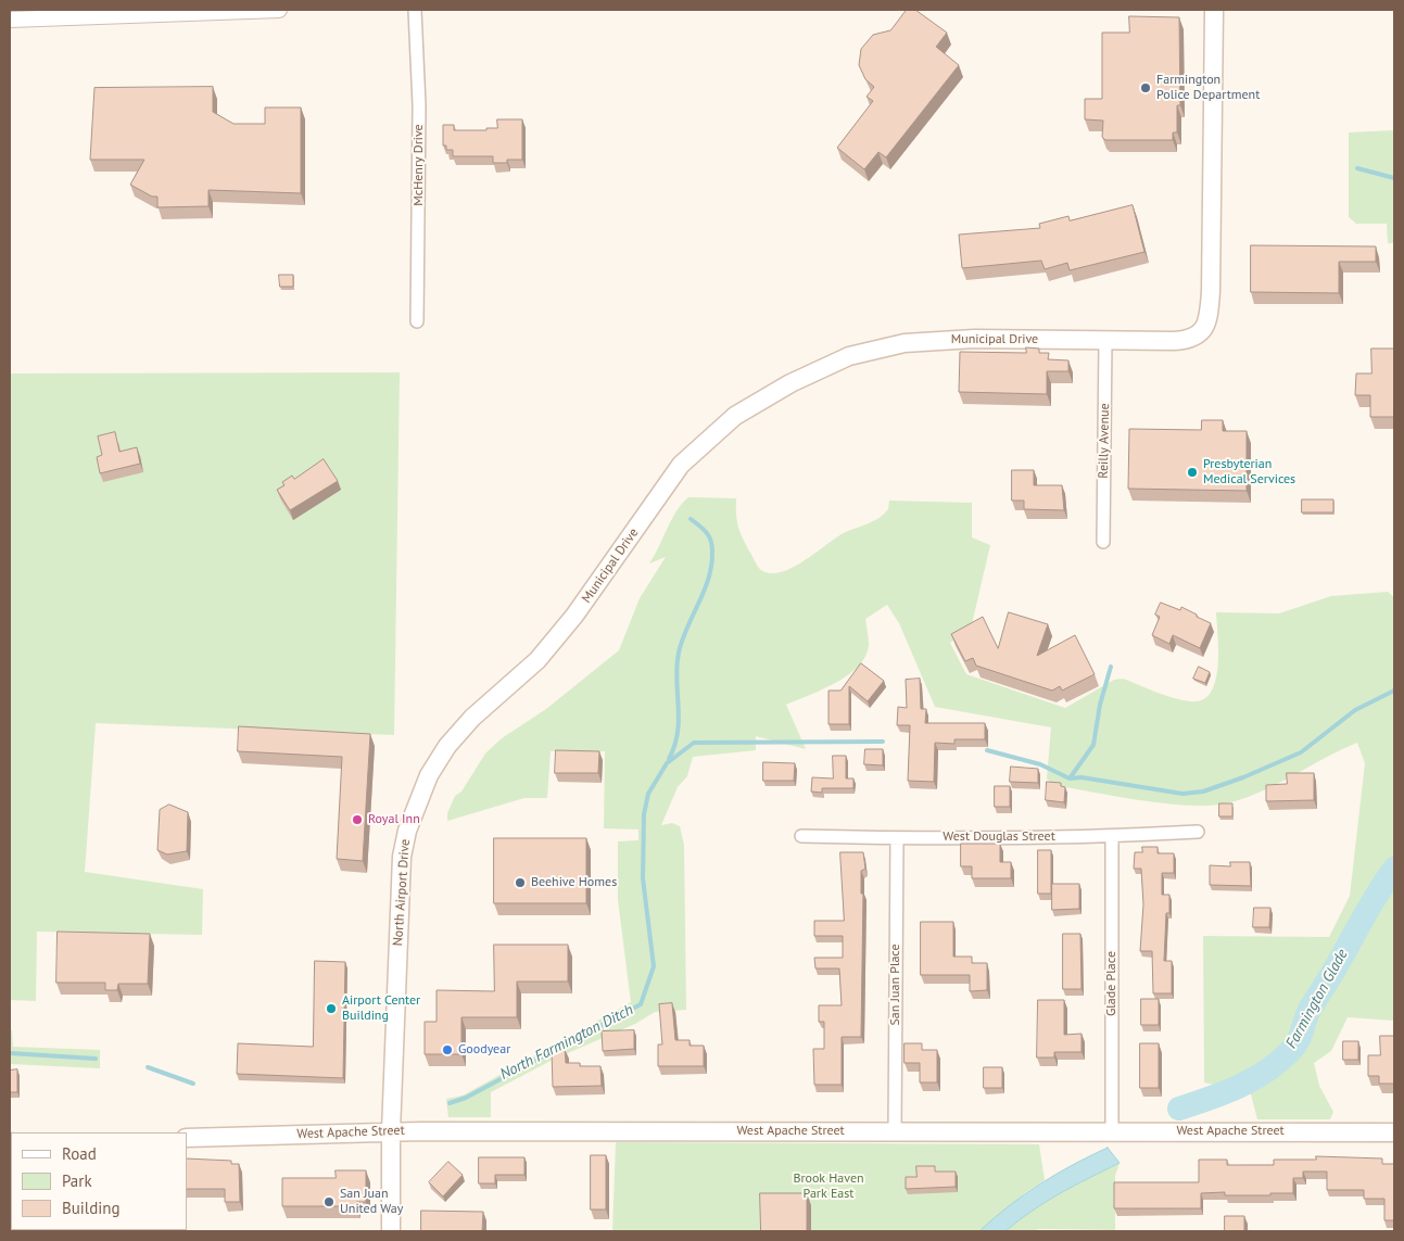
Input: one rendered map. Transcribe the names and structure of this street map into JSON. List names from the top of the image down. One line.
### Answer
{"streets":{"main road":["Municipal Drive","North Airport Drive","West Apache Street"],"street":["McHenry Drive","Reilly Avenue","West Douglas Street","Glade Place","San Juan Place"]},"crossings":[["Municipal Drive","Reilly Avenue"],["Municipal Drive","North Airport Drive"],["West Douglas Street","Glade Place"],["West Douglas Street","San Juan Place"],["North Airport Drive","West Apache Street"],["Glade Place","West Apache Street"],["San Juan Place","West Apache Street"]],"water":["Farmington Glade","North Farmington Ditch"],"parks":["Brook Haven Park East"],"places":["Farmington Police Department","Presbyterian Medical Services","Royal Inn","Beehive Homes","Airport Center Building","Goodyear","San Juan United Way"],"legend":["Road","Park","Building"]}
